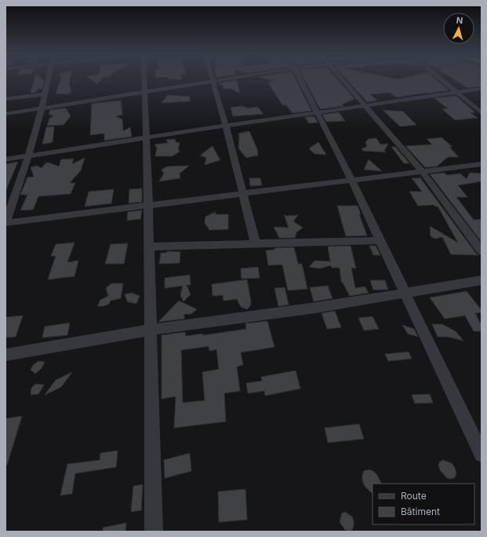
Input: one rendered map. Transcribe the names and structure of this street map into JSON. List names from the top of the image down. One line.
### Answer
{"legend":["Route","Bâtiment"],"north":"top"}
